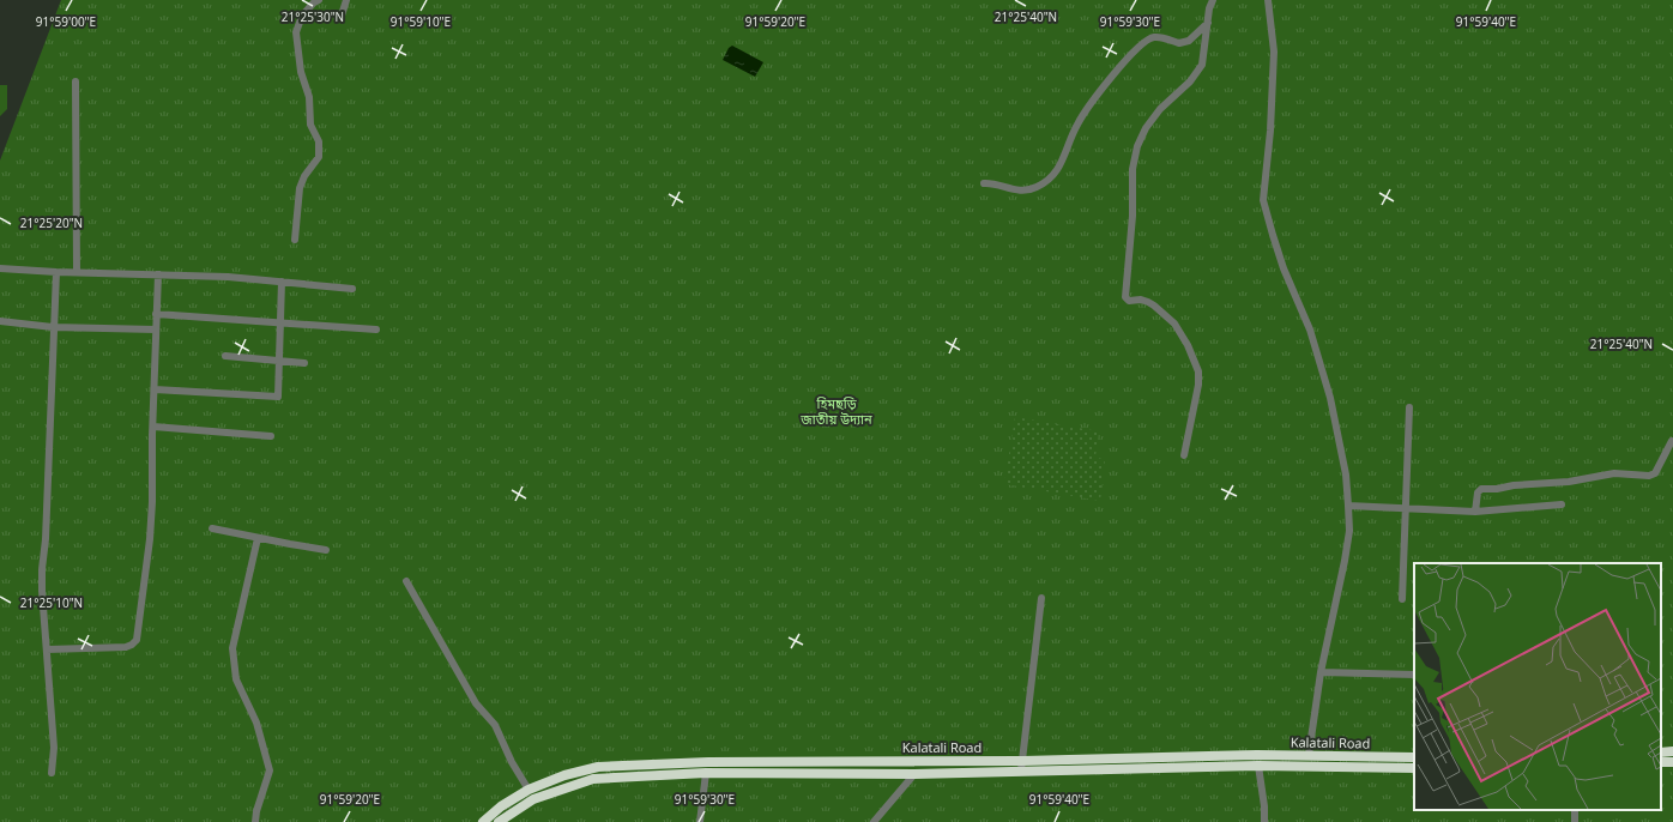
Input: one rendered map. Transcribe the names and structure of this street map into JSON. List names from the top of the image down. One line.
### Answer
{"streets":{"highway":["Kalatali Road"]},"parks":["হিমছড়ি জাতীয় উদ্যান"],"coordinates":["21°25'30\"N","21°25'40\"N","91°59'00\"E","91°59'10\"E","91°59'20\"E","91°59'30\"E","91°59'40\"E","21°25'20\"N","21°25'10\"N"]}
